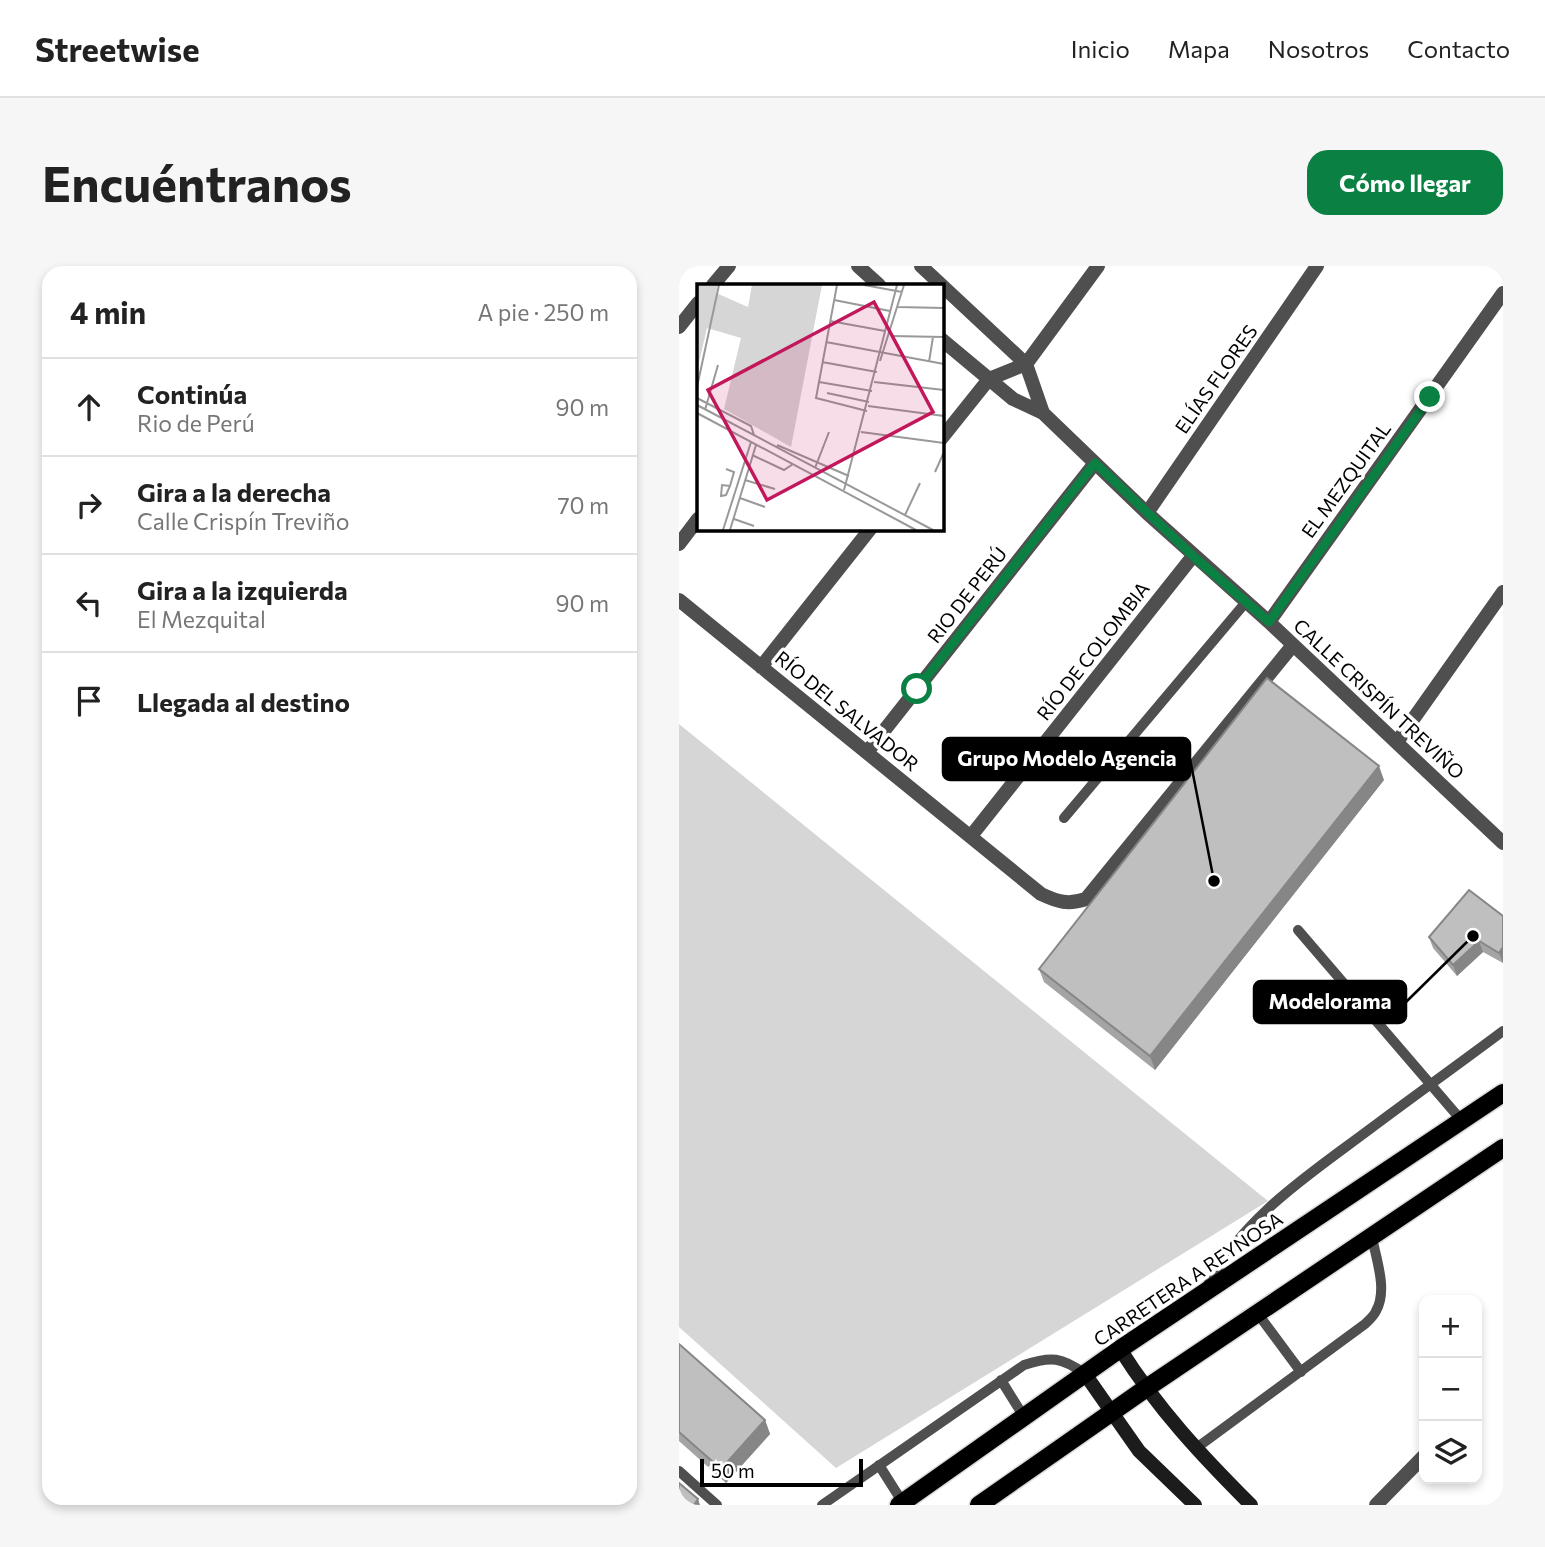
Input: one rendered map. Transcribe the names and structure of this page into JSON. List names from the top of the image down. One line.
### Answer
{"streets":{"main road":["CARRETERA A REYNOSA"],"street":["ELÍAS FLORES","EL MEZQUITAL","RIO DE PERÚ","RÍO DE COLOMBIA","CALLE CRISPÍN TREVIÑO","RÍO DEL SALVADOR"]},"crossings":[["ELÍAS FLORES","CALLE CRISPÍN TREVIÑO"],["EL MEZQUITAL","CALLE CRISPÍN TREVIÑO"],["RIO DE PERÚ","CALLE CRISPÍN TREVIÑO"],["RIO DE PERÚ","RÍO DEL SALVADOR"],["RÍO DE COLOMBIA","CALLE CRISPÍN TREVIÑO"],["RÍO DE COLOMBIA","RÍO DEL SALVADOR"],["CALLE CRISPÍN TREVIÑO","RÍO DEL SALVADOR"]],"places":["Grupo Modelo Agencia","Modelorama"],"scale_bar":"50 m","page":{"header":"Streetwise","nav":["Inicio","Mapa","Nosotros","Contacto"],"buttons":"Cómo llegar","title":"Encuéntranos","heading":["4 min","A pie · 250 m"],"list":[["Continúa","Rio de Perú","90 m"],["Gira a la derecha","Calle Crispín Treviño","70 m"],["Gira a la izquierda","El Mezquital","90 m"],"Llegada al destino"],"map_buttons":["+","−"],"scale":"50 m"}}
